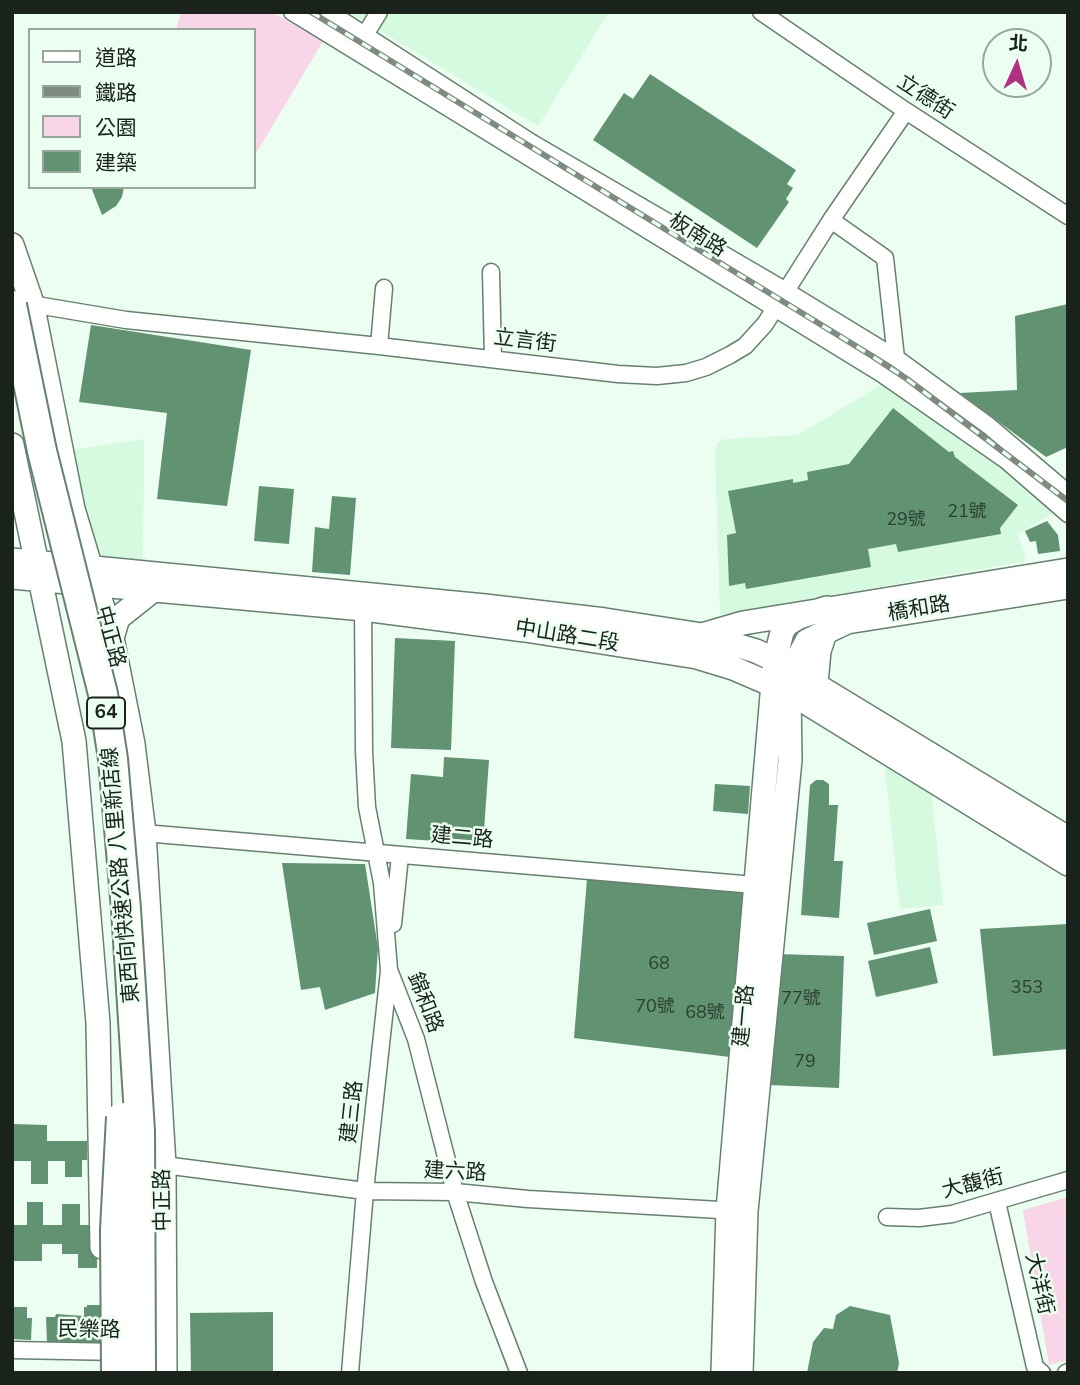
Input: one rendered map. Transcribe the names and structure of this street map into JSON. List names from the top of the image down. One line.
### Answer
{"streets":{"highway":["64","東西向快速公路 八里新店線"],"main road":["橋和路","中正路","中山路二段","建一路"],"street":["立德街","板南路","立言街","建二路","錦和路","建三路","建六路","大馥街","大洋街","民樂路"]},"crossings":[["立德街","立言街"],["板南路","立言街"],["立言街","中正路"],["立言街","東西向快速公路 八里新店線"],["橋和路","中山路二段"],["橋和路","建一路"],["中正路","中山路二段"],["中正路","建二路"],["中正路","東西向快速公路 八里新店線"],["中正路","建六路"],["中正路","民樂路"],["中山路二段","錦和路"],["中山路二段","建一路"],["建二路","錦和路"],["建二路","建一路"],["建二路","建三路"],["錦和路","建三路"],["錦和路","建六路"],["建一路","建六路"],["建三路","建六路"],["大馥街","大洋街"]],"house_numbers":["21號","29號","68","353","77號","70號","68號","79"],"legend":["道路","鐵路","公園","建築"],"north":"top"}
